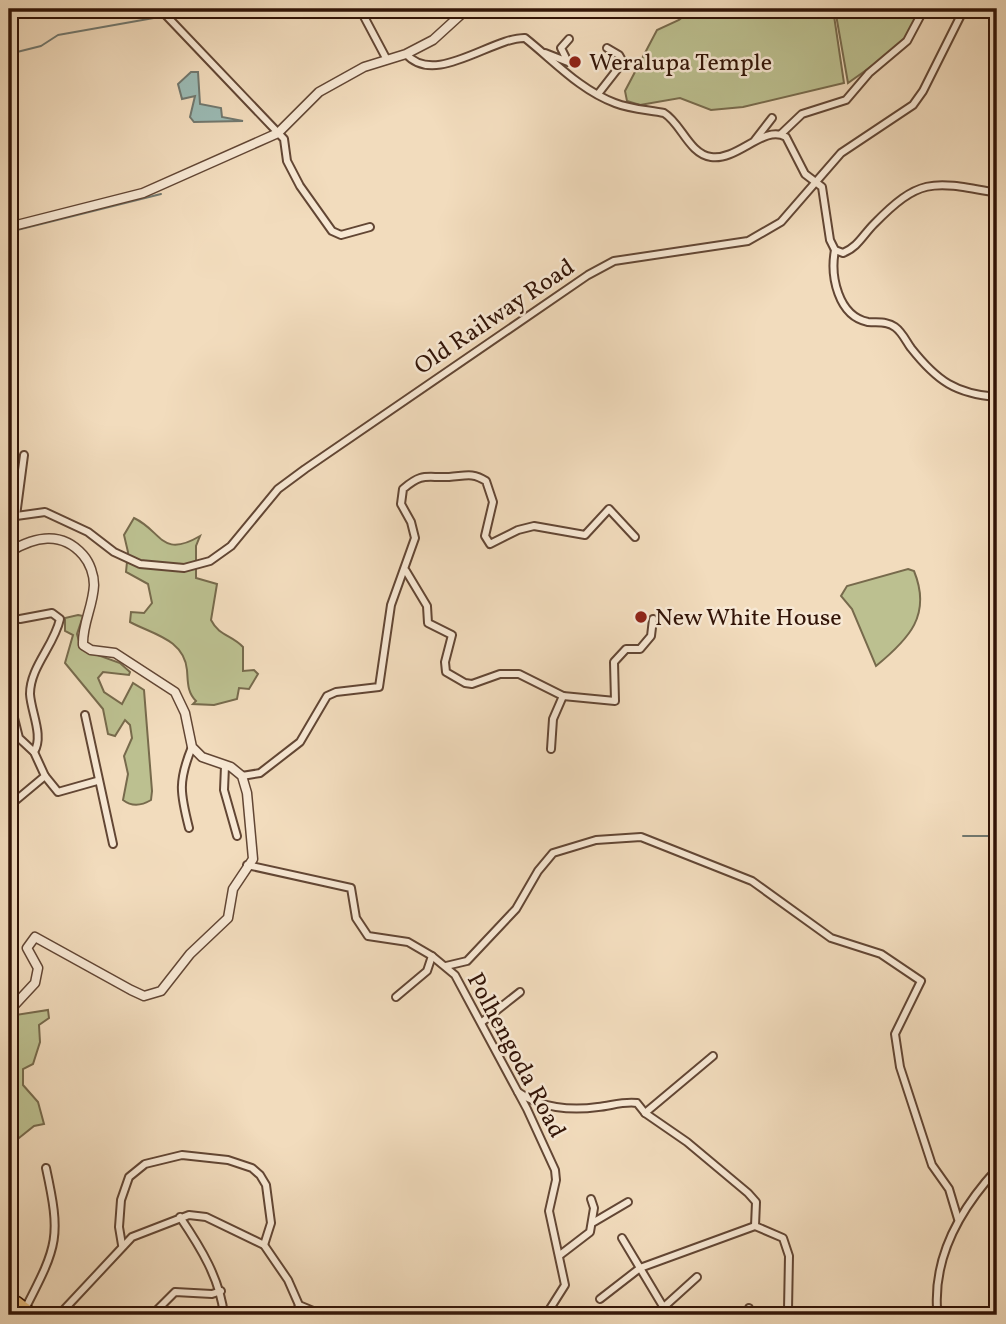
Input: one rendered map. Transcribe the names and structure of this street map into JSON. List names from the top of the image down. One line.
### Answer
{"streets":{"street":["Old Railway Road","Polhengoda Road"]},"places":["Weralupa Temple","New White House"]}
